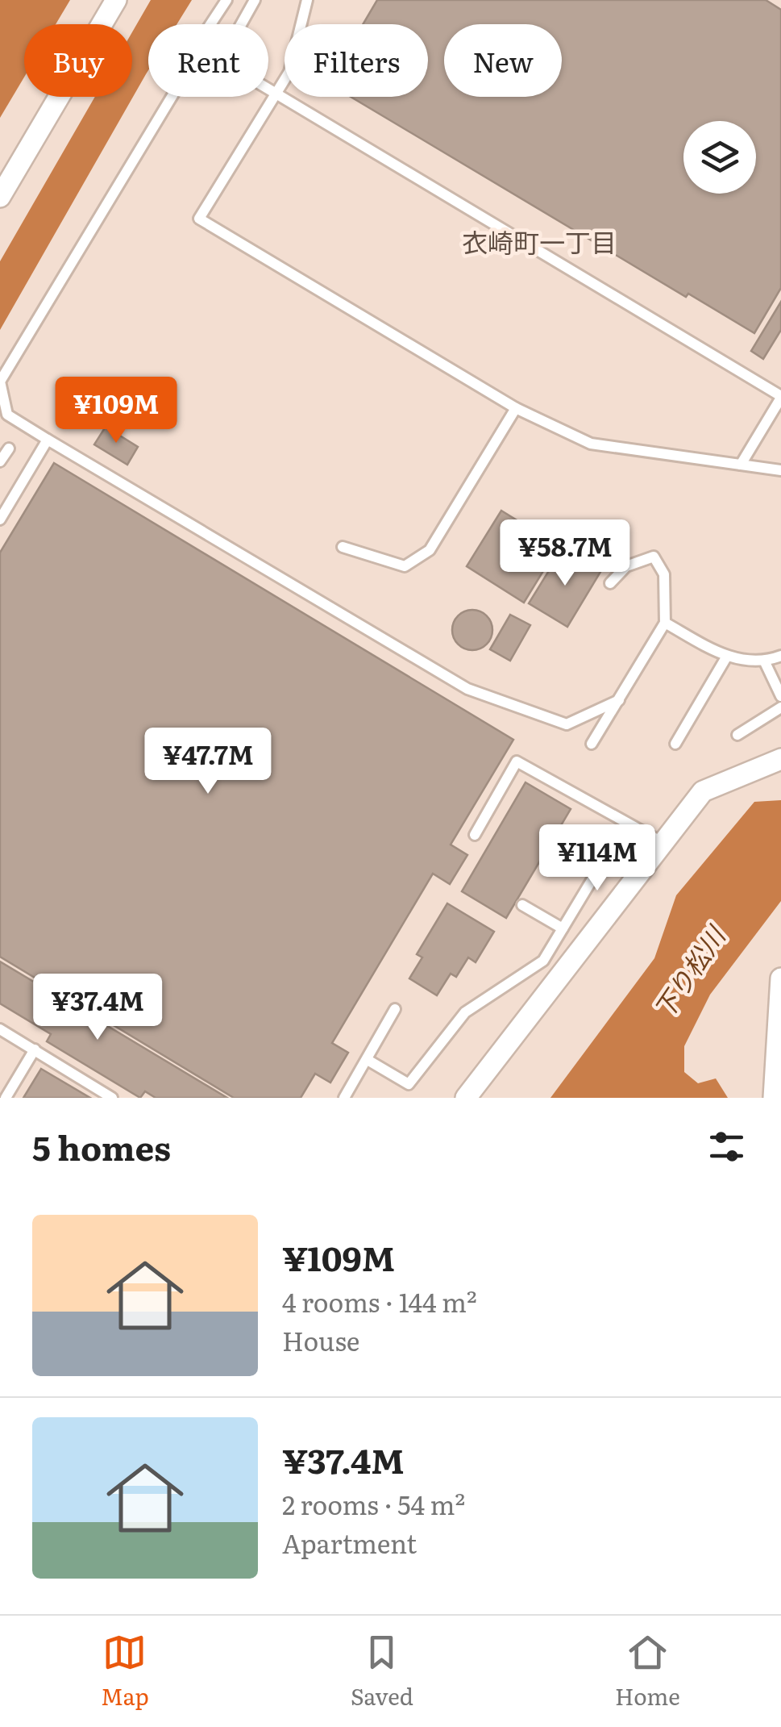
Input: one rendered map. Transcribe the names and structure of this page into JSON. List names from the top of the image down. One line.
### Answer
{"districts":["衣崎町一丁目"],"water":["下り松川"],"page":{"chip":["Buy","Rent","Filters","New"],"price":["¥109M","¥58.7M","¥47.7M","¥114M","¥37.4M"],"heading":"5 homes","list":[{"name":"¥109M","note":"4 rooms · 144 m² · House"},{"name":"¥37.4M","note":"2 rooms · 54 m² · Apartment"}],"tabs":["Map","Saved","Home"]}}
